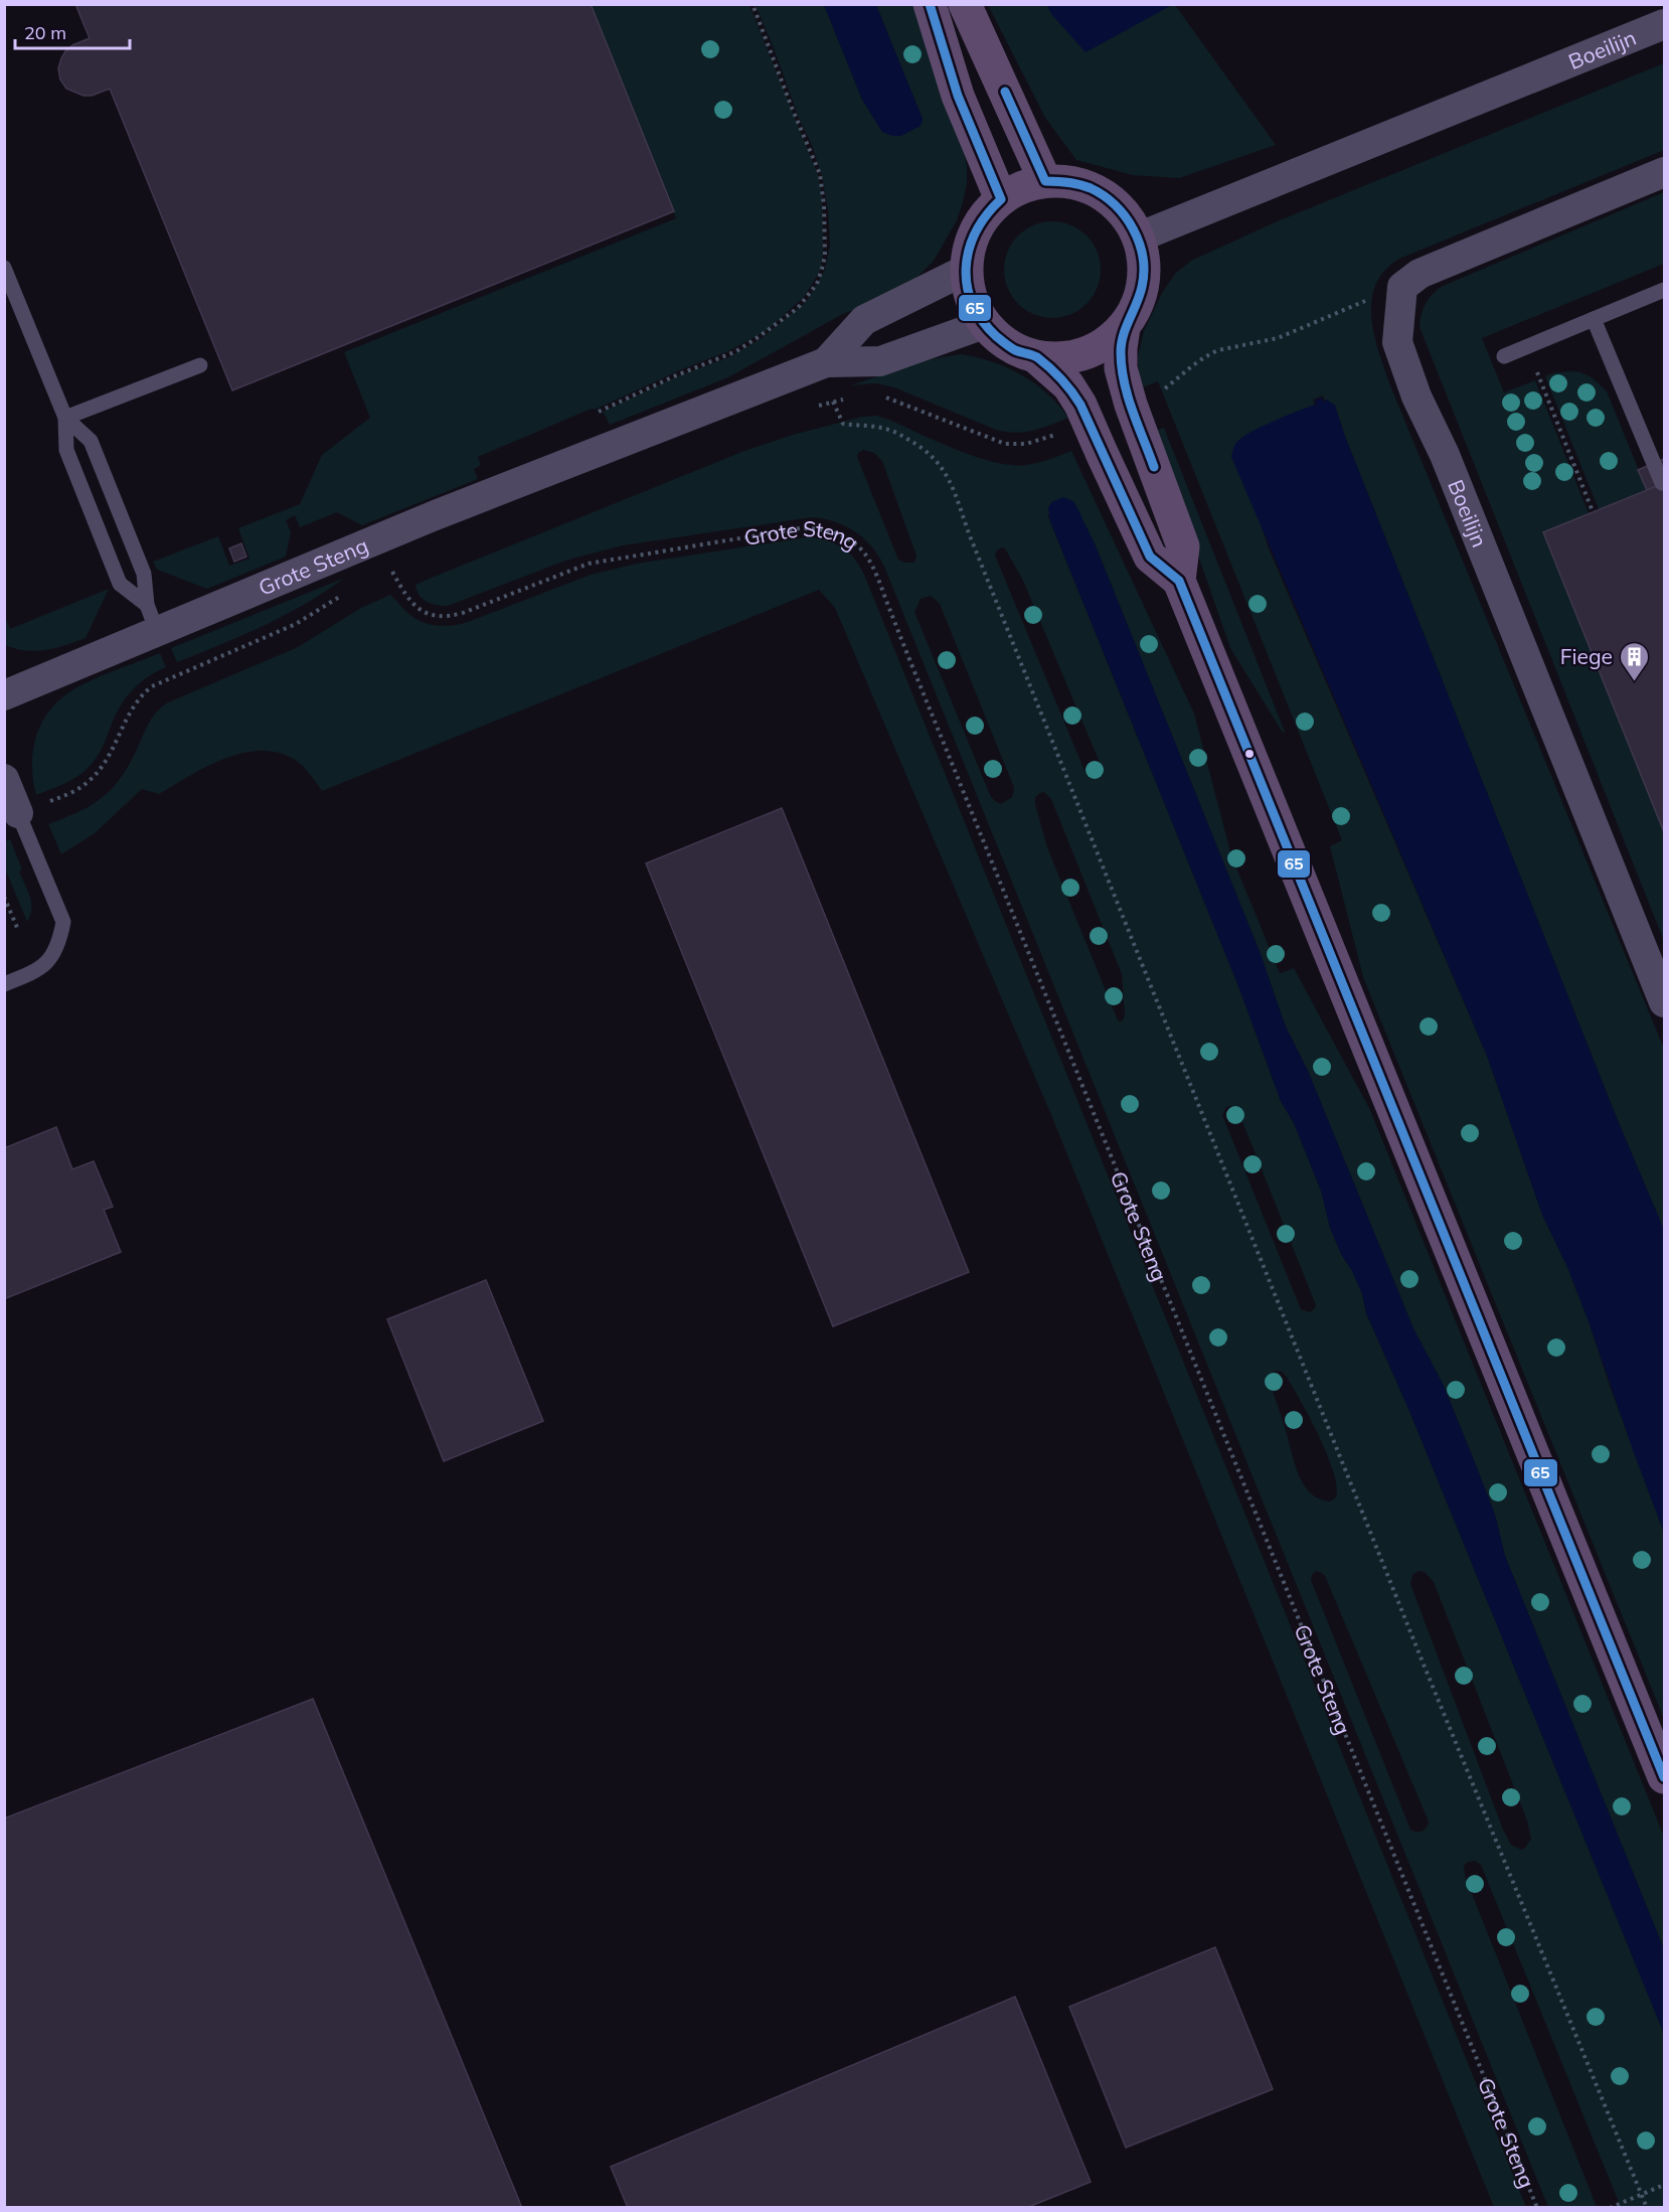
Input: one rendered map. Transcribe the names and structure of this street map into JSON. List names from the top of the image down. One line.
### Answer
{"streets":{"street":["Boeilijn","Grote Steng"]},"crossings":[["Boeilijn","Grote Steng"]],"places":{"building":["Fiege"]},"lines":["transit line 65"],"scale_bar":"20 m"}
